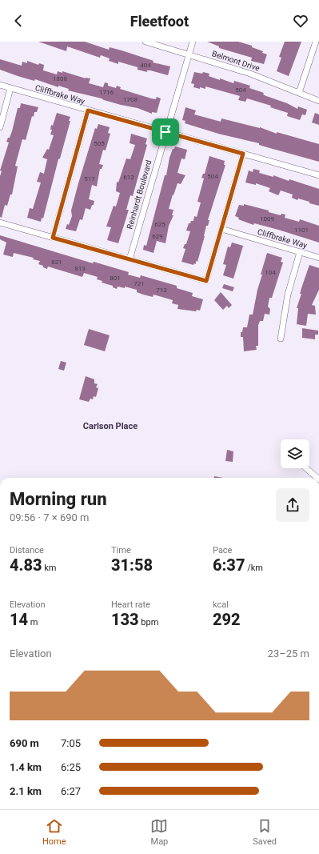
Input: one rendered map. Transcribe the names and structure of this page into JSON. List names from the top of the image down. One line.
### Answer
{"streets":{"street":["Belmont Drive","Cliffbrake Way","Reinhardt Boulevard"]},"crossings":[["Belmont Drive","Reinhardt Boulevard"],["Cliffbrake Way","Reinhardt Boulevard"]],"districts":["Carlson Place"],"house_numbers":["404","1808","504","1716","1708","505","504","612","517","1009","625","1101","629","821","813","104","801","721","713"],"page":{"header":"Fleetfoot","heading":["Morning run","09:56 · 7 × 690 m"],"stats":[["Distance","4.83 km"],["Time","31:58"],["Pace","6:37 /km"],["Elevation","14 m"],["Heart rate","133 bpm"],["kcal","292"]],"chart":["Elevation","23–25 m"],"list":[{"name":"690 m","note":"7:05"},{"name":"1.4 km","note":"6:25"},{"name":"2.1 km","note":"6:27"}],"tabs":["Home","Map","Saved"]}}
